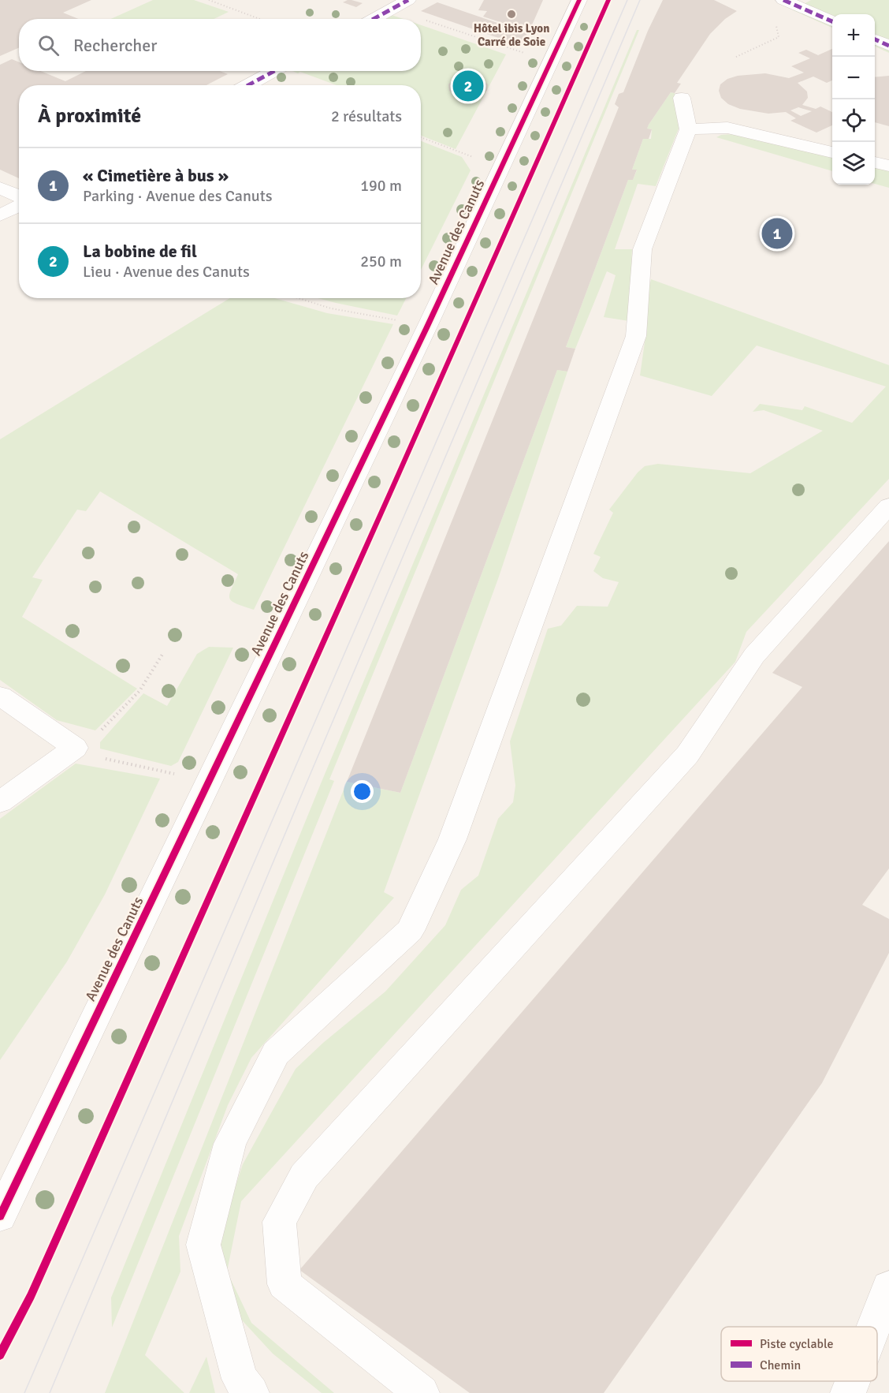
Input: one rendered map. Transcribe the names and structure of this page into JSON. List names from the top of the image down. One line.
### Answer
{"streets":{"street":["Avenue des Canuts"]},"places":["Hôtel ibis Lyon Carré de Soie"],"legend":["Piste cyclable","Chemin"],"page":{"map_buttons":["+","−"],"search":"Rechercher","pins":["2","1"],"heading":["À proximité","2 résultats"],"list":[{"mark":"1","name":"« Cimetière à bus »","note":"Parking · Avenue des Canuts","value":"190 m"},{"mark":"2","name":"La bobine de fil","note":"Lieu · Avenue des Canuts","value":"250 m"}]}}
